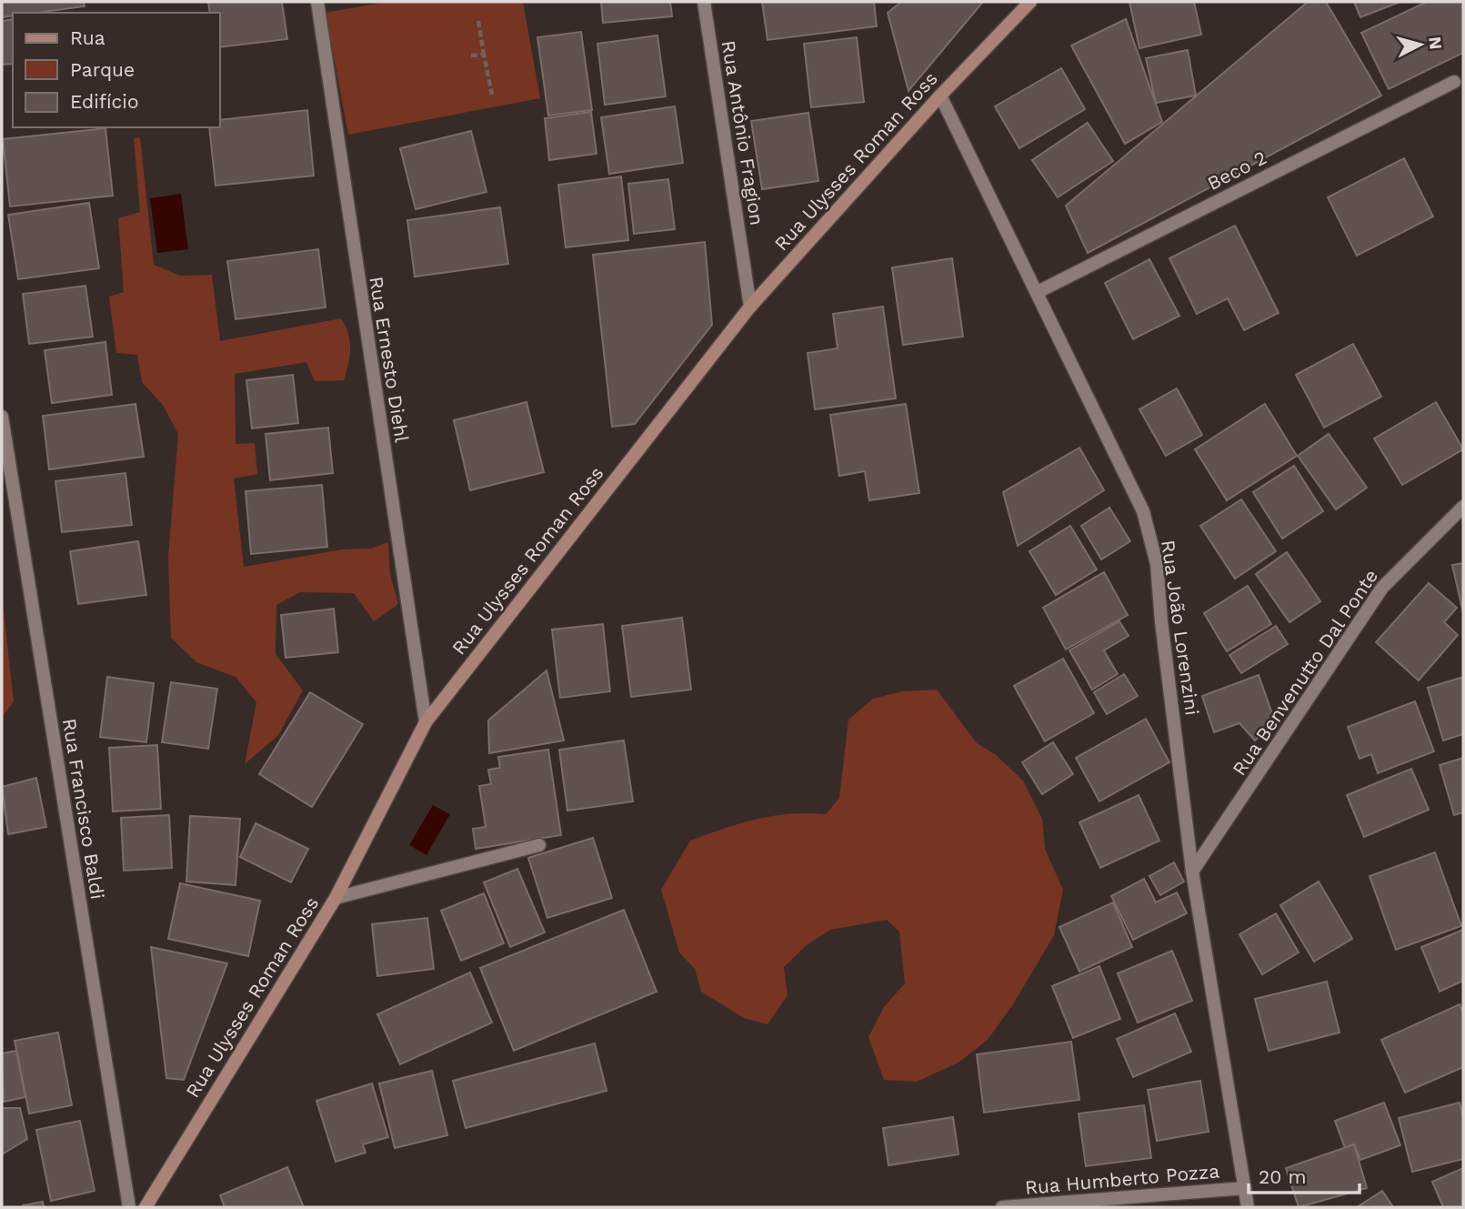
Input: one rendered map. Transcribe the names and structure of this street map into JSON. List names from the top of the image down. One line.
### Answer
{"streets":{"street":["Rua Antônio Fragion","Rua Ulysses Roman Ross","Beco 2","Rua Ernesto Diehl","Rua João Lorenzini","Rua Benvenutto Dal Ponte","Rua Francisco Baldi","Rua Humberto Pozza"]},"crossings":[["Rua Antônio Fragion","Rua Ulysses Roman Ross"],["Rua Ulysses Roman Ross","Rua Ernesto Diehl"],["Rua Ulysses Roman Ross","Rua João Lorenzini"],["Beco 2","Rua João Lorenzini"],["Rua João Lorenzini","Rua Benvenutto Dal Ponte"],["Rua João Lorenzini","Rua Humberto Pozza"]],"legend":["Rua","Parque","Edifício"],"scale_bar":"20 m","north":"right"}
